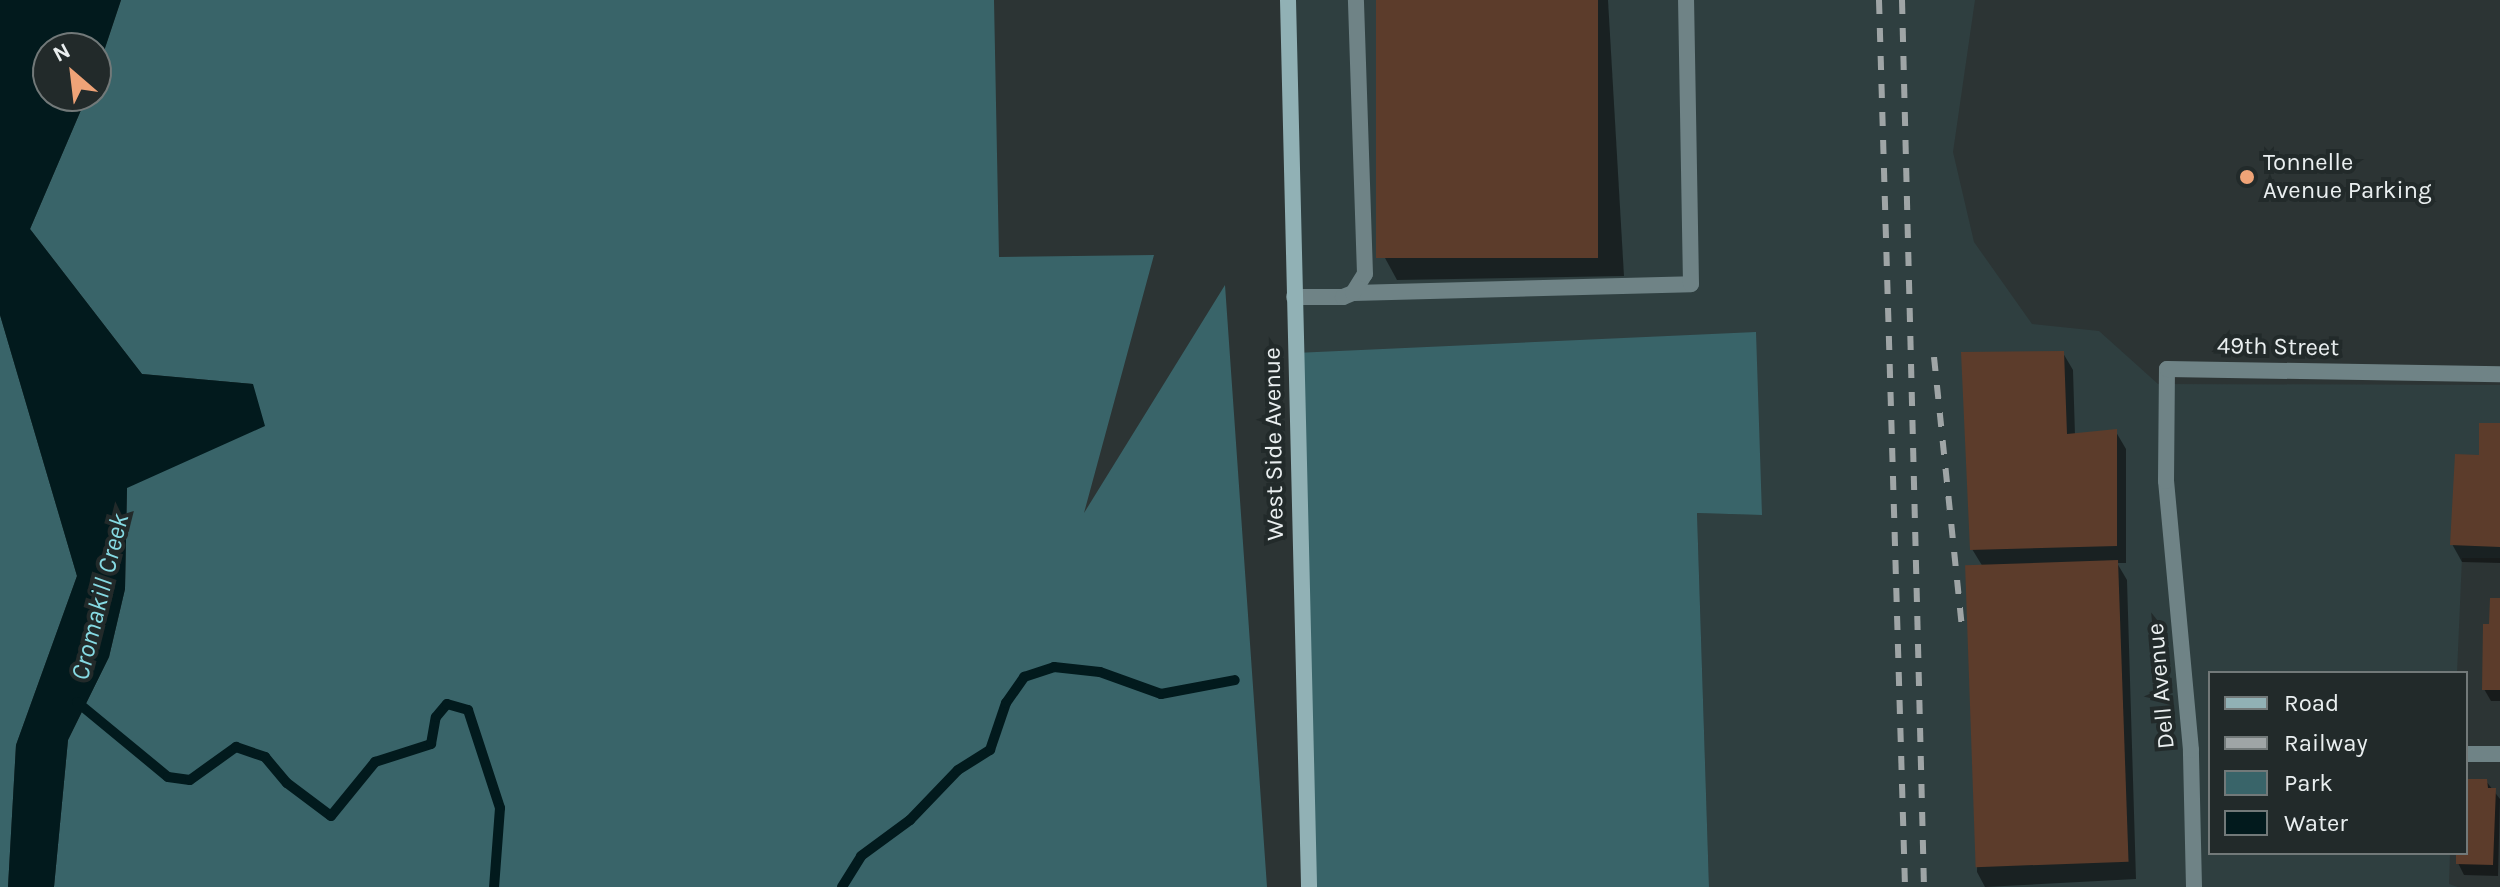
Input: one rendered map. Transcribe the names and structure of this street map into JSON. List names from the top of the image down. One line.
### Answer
{"streets":{"street":["49th Street","West Side Avenue","Dell Avenue"]},"crossings":[["49th Street","Dell Avenue"]],"water":["Cromakill Creek"],"places":["Tonnelle Avenue Parking"],"legend":["Road","Railway","Park","Water"],"north":"top left"}
